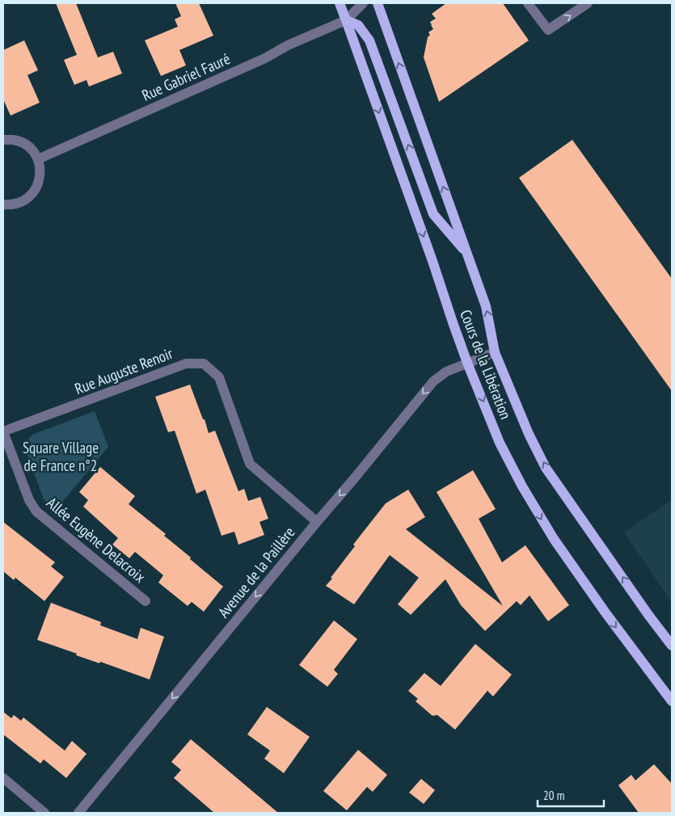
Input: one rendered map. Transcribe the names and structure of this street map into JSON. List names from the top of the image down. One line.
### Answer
{"streets":{"main road":["Cours de la Libération"],"street":["Rue Gabriel Fauré","Rue Auguste Renoir","Allée Eugène Delacroix","Avenue de la Paillère"]},"crossings":[["Rue Gabriel Fauré","Cours de la Libération"],["Cours de la Libération","Avenue de la Paillère"],["Rue Auguste Renoir","Allée Eugène Delacroix"],["Rue Auguste Renoir","Avenue de la Paillère"]],"one_way":["Avenue de la Paillère"],"parks":["Square Village de France n°2"],"scale_bar":"20 m"}
